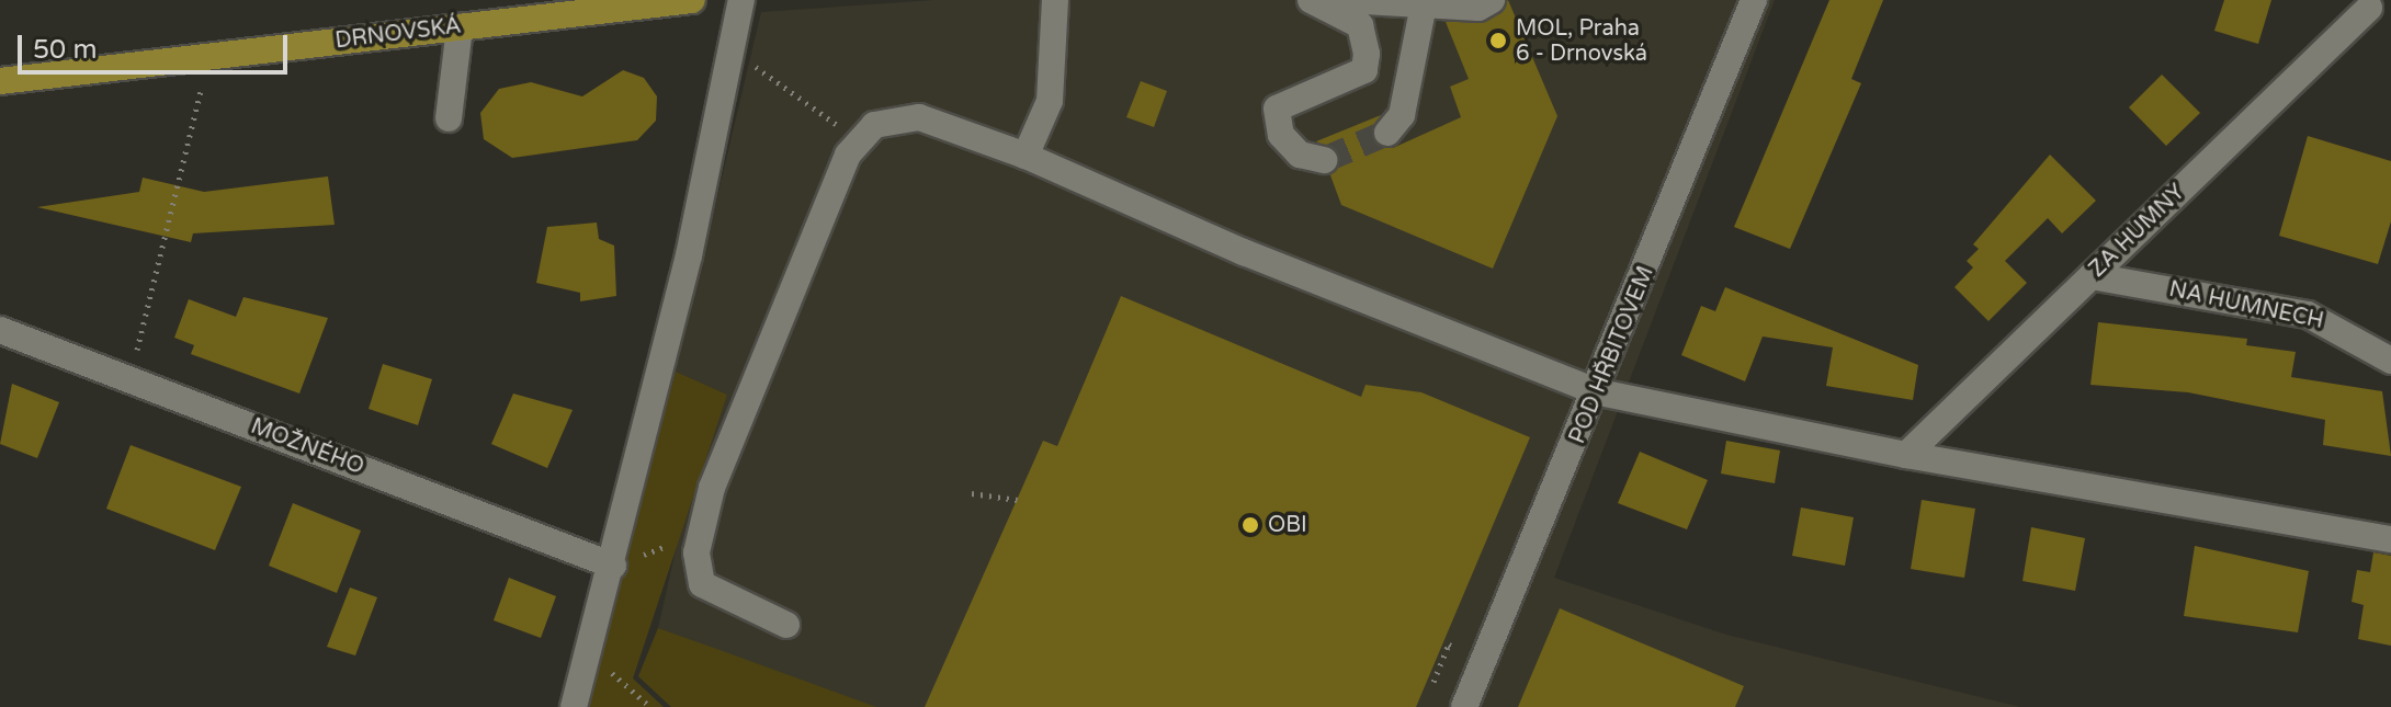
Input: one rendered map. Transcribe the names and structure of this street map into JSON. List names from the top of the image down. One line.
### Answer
{"streets":{"main road":["DRNOVSKÁ"],"street":["ZA HUMNY","NA HUMNECH","POD HŘBITOVEM","MOŽNÉHO"]},"crossings":[["ZA HUMNY","NA HUMNECH"]],"places":["MOL, Praha 6 - Drnovská","OBI"],"scale_bar":"50 m"}
